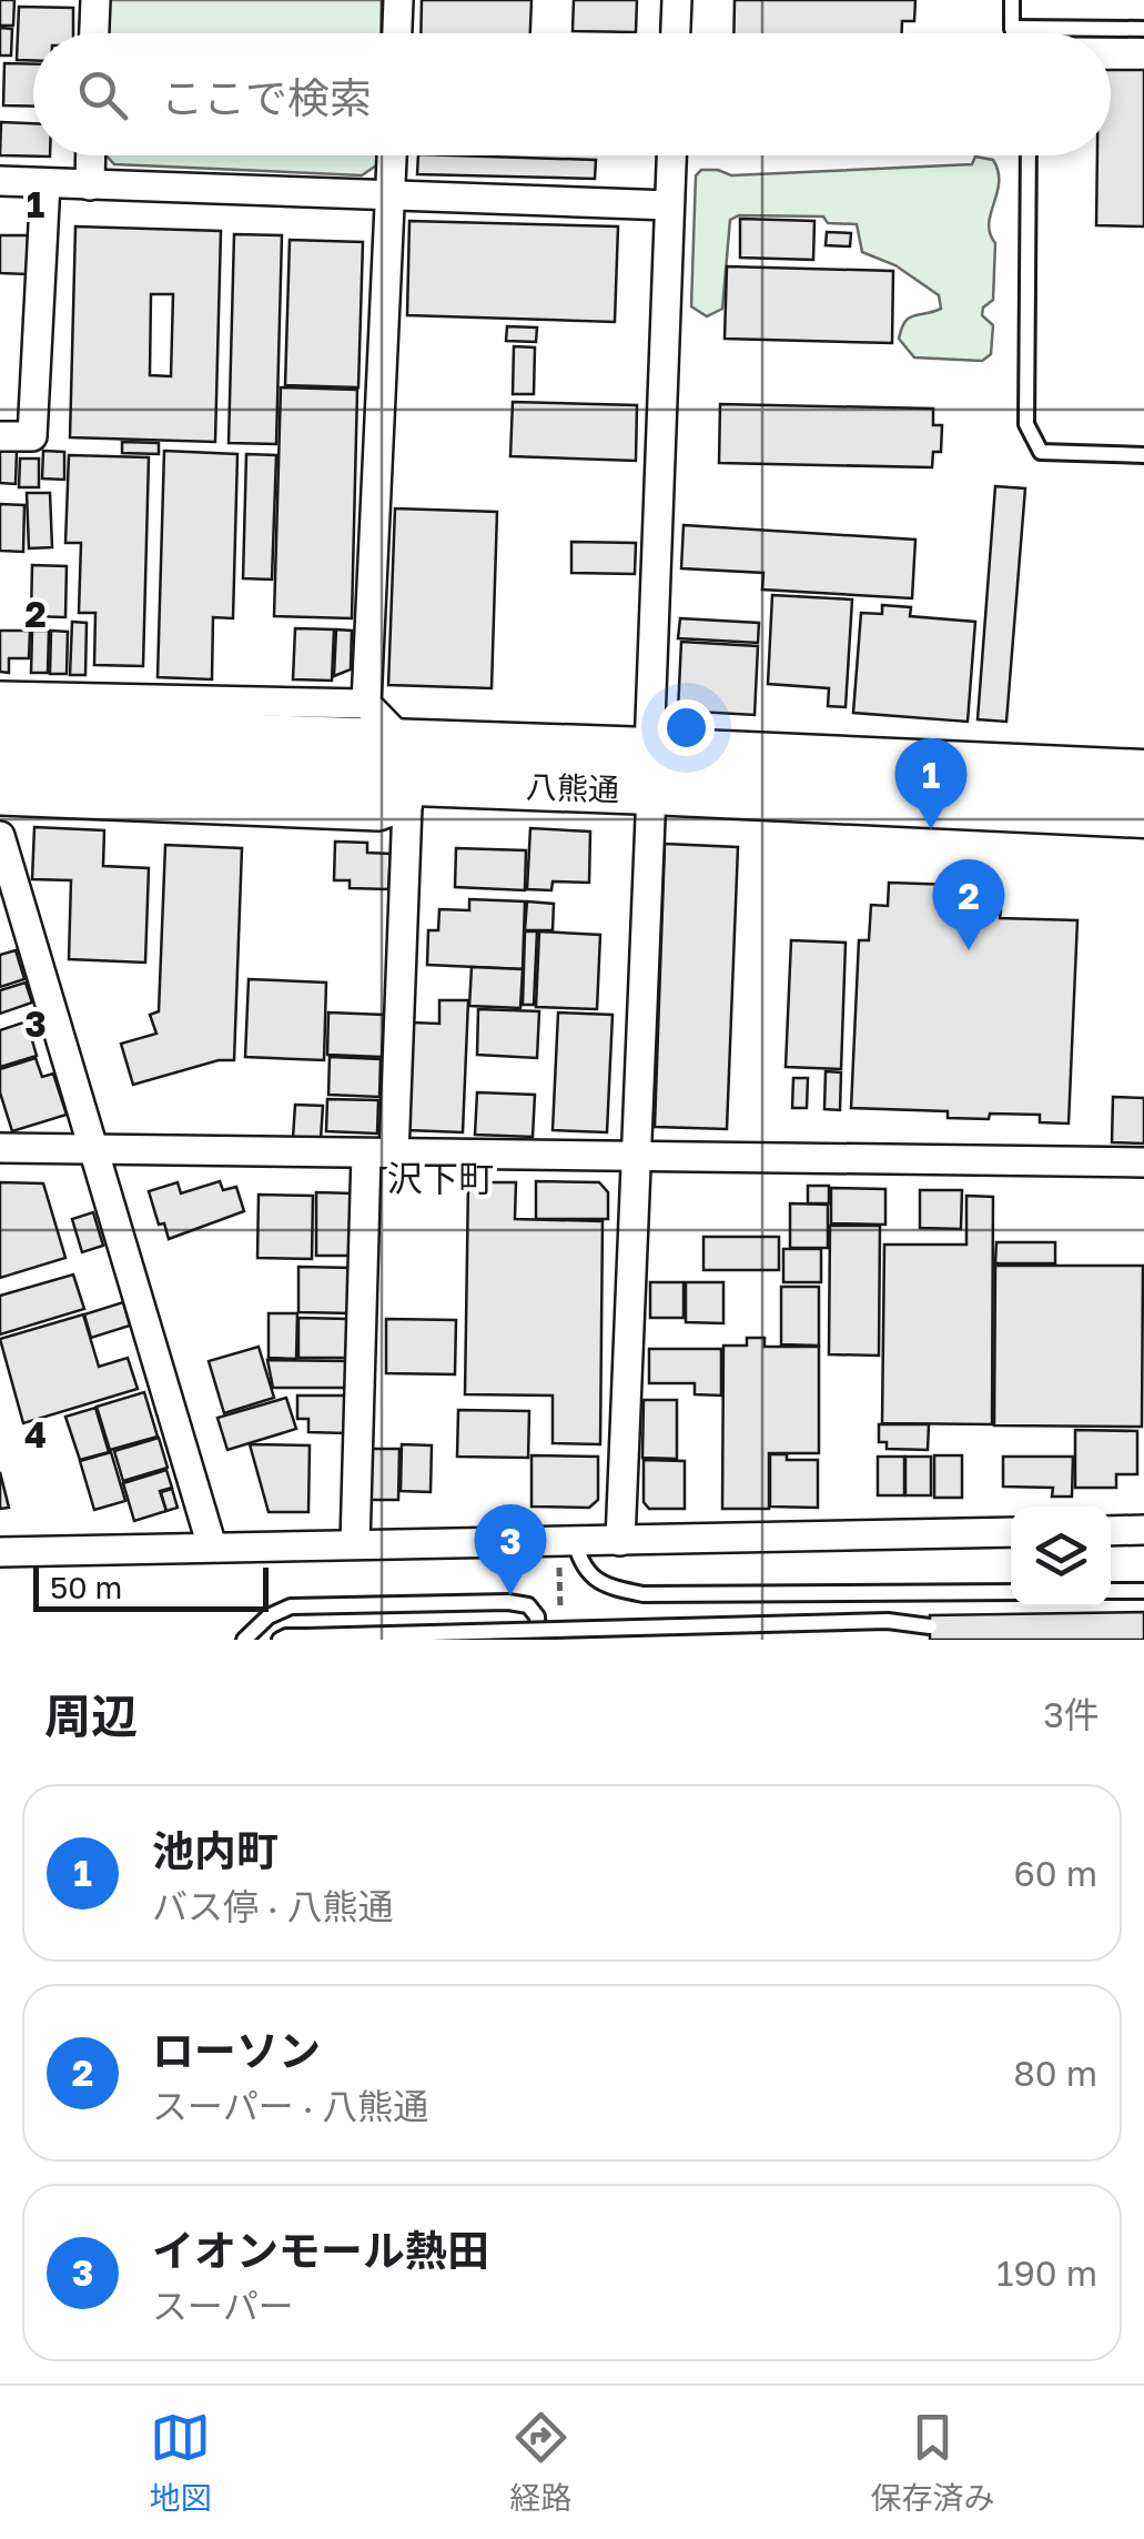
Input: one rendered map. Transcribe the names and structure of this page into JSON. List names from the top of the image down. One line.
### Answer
{"streets":{"main road":["八熊通"]},"districts":["沢下町"],"scale_bar":"50 m","page":{"search":"ここで検索","pins":["1","2","3"],"scale":"50 m","heading":["周辺","3件"],"list":[{"mark":"1","name":"池内町","note":"バス停 · 八熊通","value":"60 m"},{"mark":"2","name":"ローソン","note":"スーパー · 八熊通","value":"80 m"},{"mark":"3","name":"イオンモール熱田","note":"スーパー","value":"190 m"}],"nav":["地図","経路","保存済み"]},"grid":{"rows":["1","2","3","4"]}}
